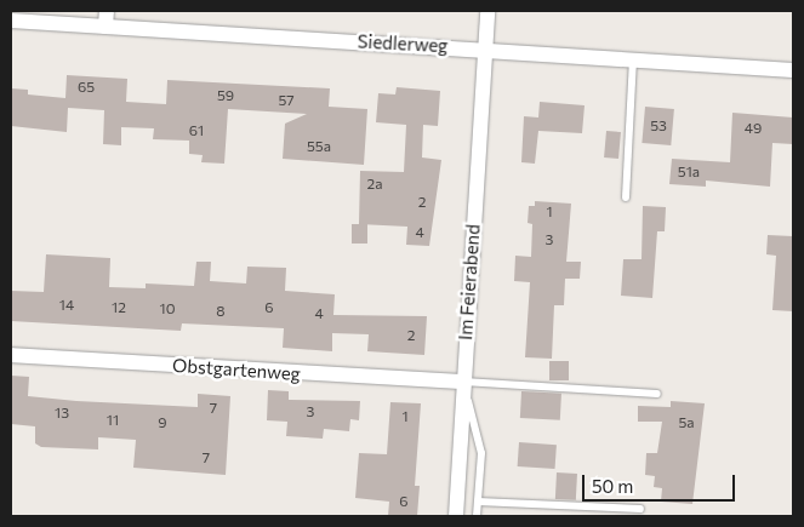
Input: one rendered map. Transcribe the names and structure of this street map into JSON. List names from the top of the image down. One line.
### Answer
{"streets":{"street":["Siedlerweg","Im Feierabend","Obstgartenweg"]},"crossings":[["Siedlerweg","Im Feierabend"],["Im Feierabend","Obstgartenweg"]],"house_numbers":["65","59","57","53","49","61","55a","51a","2a","2","1","4","3","14","12","6","10","8","4","2","7","3","13","1","11","9","5a","7","6"],"scale_bar":"50 m"}
